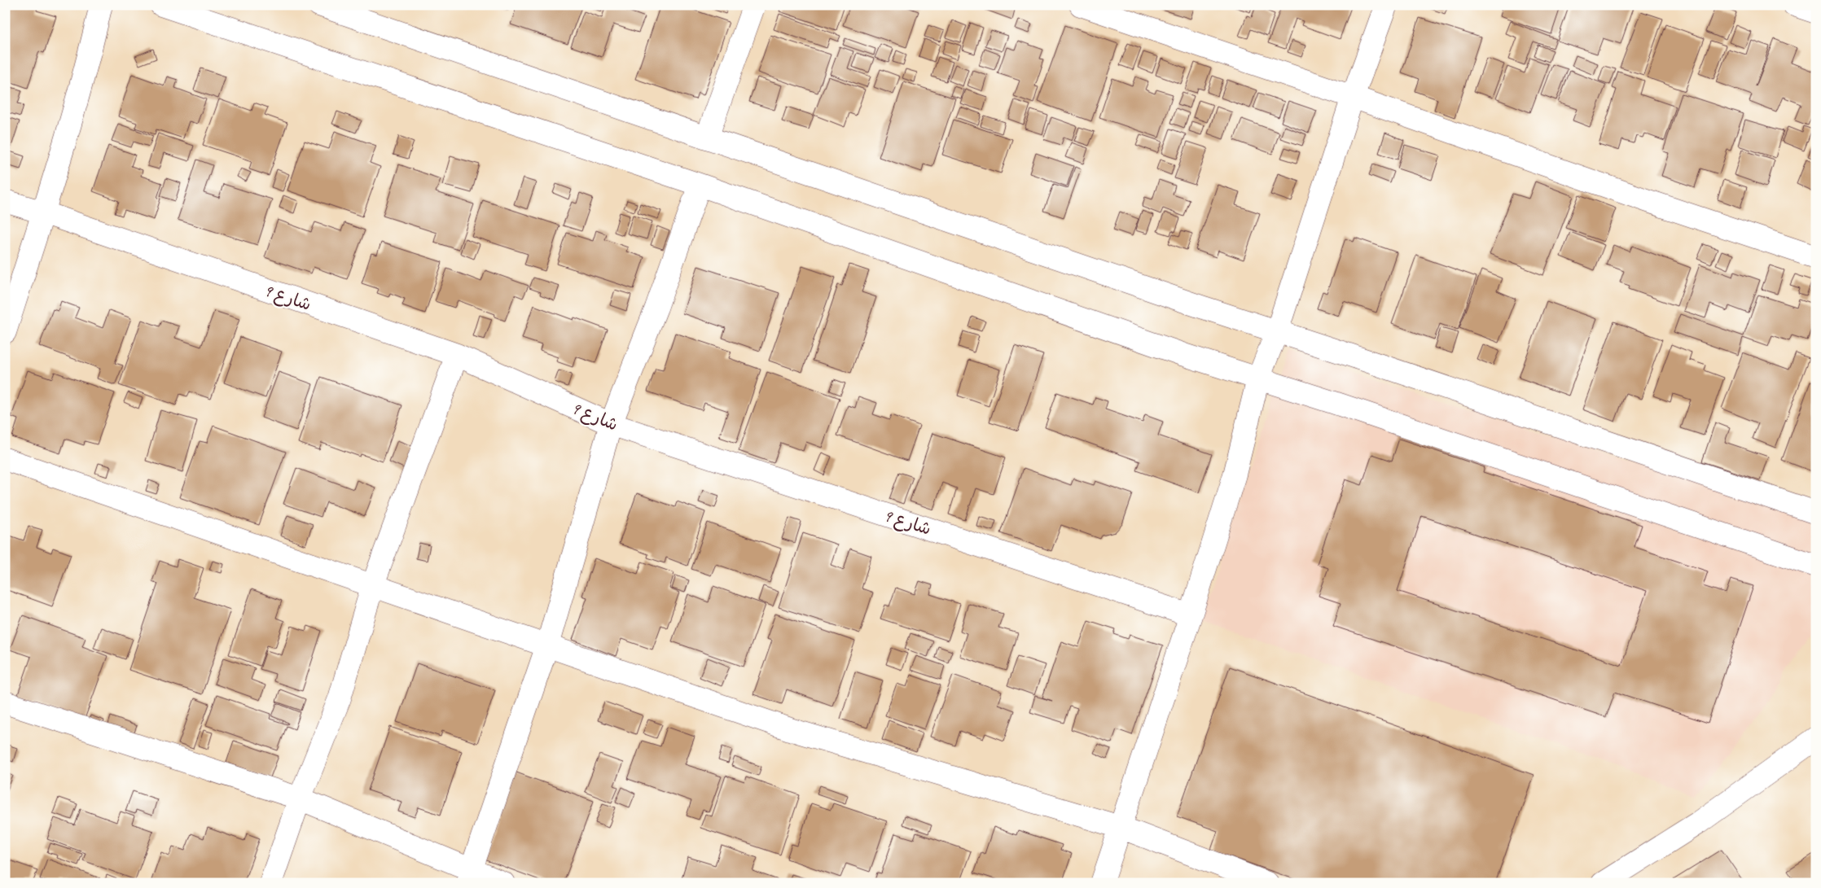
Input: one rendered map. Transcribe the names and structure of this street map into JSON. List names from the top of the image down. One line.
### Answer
{"streets":{"street":["شارع 9"]}}
